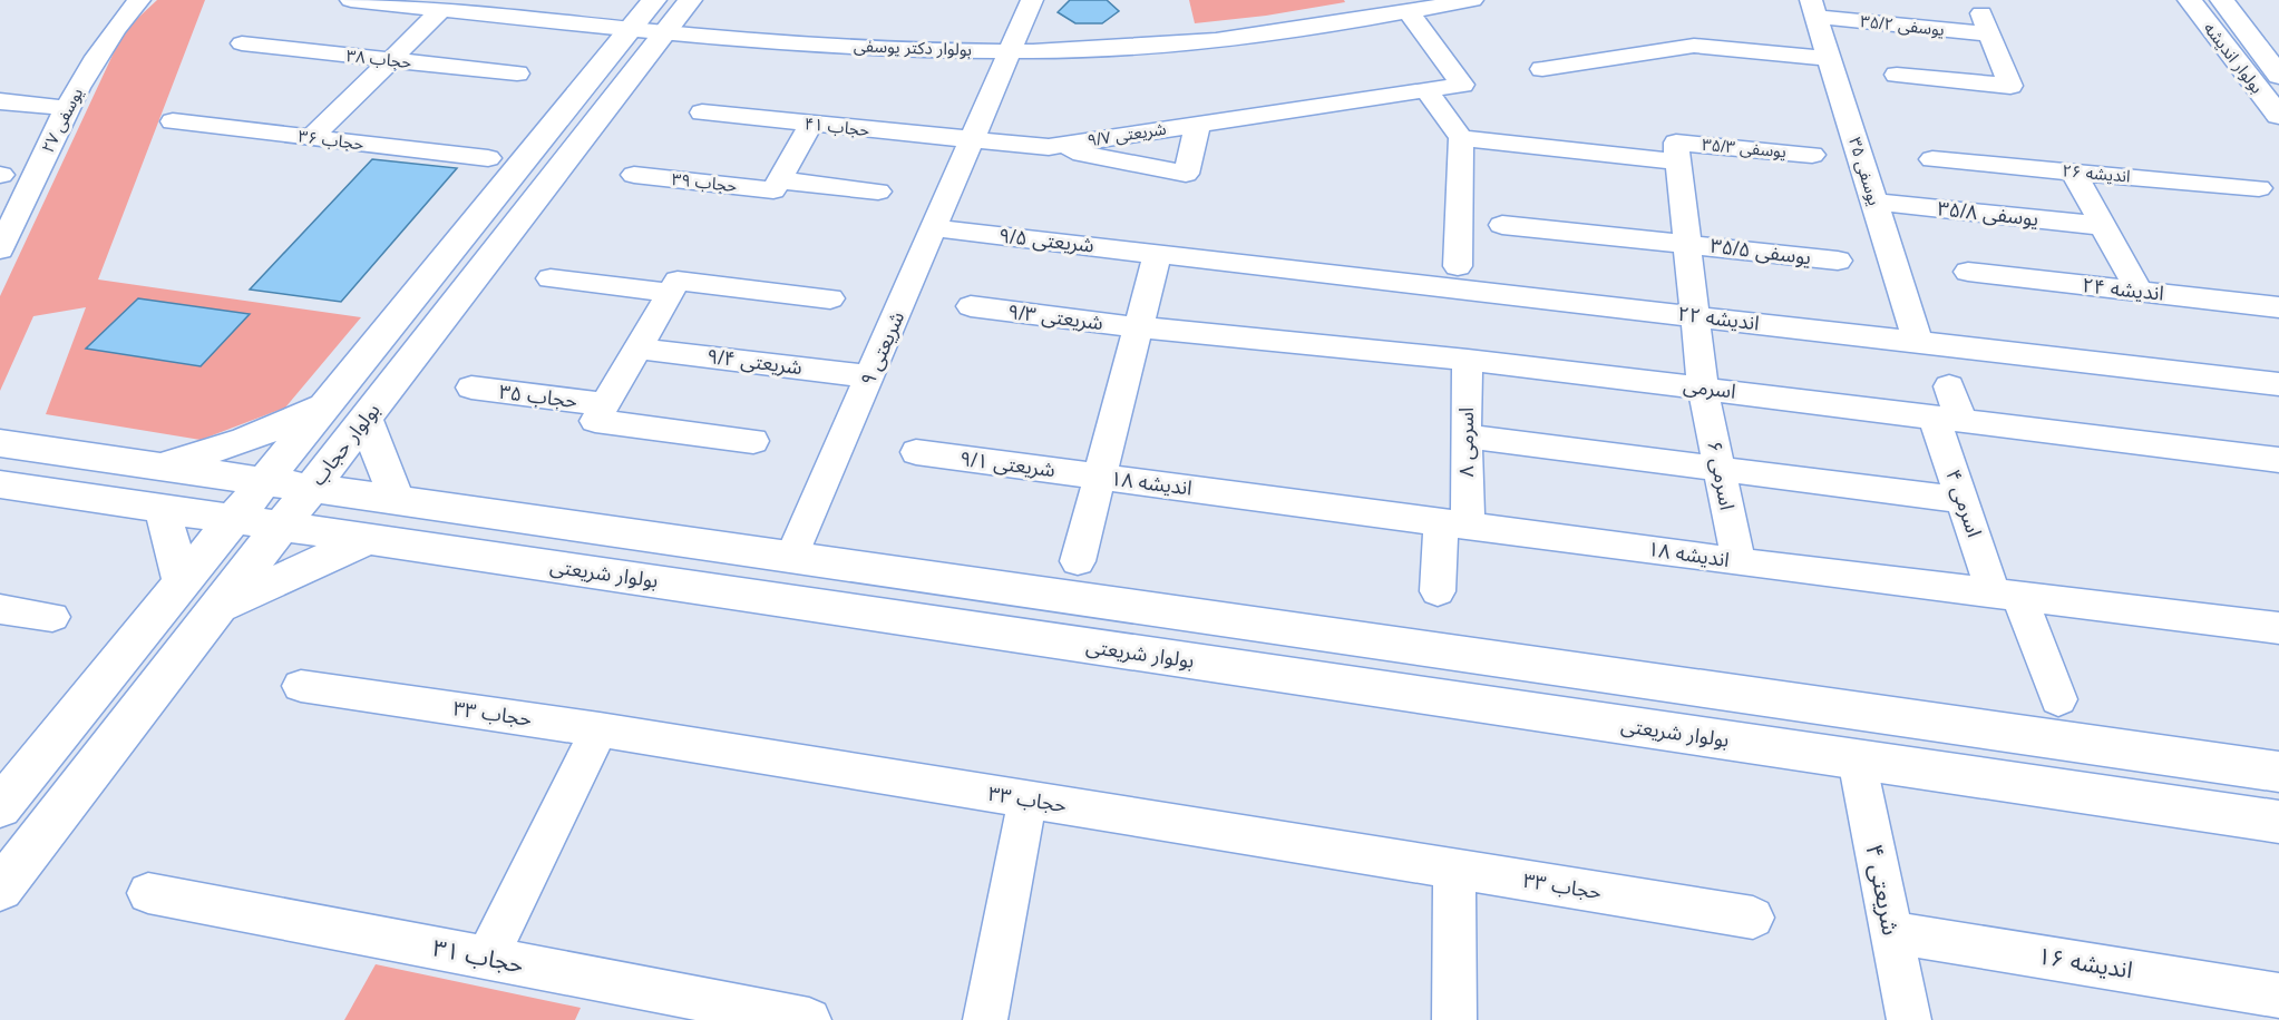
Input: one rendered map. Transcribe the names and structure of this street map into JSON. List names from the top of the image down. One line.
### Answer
{"streets":{"main road":["بولوار اندیشه","بولوار حجاب","بولوار شریعتی"],"street":["یوسفی ۳۵/۲","بولوار دکتر یوسفی","حجاب ۳۸","یوسفی ۲۷","حجاب ۴۱","شریعتی ۹/۷","حجاب ۳۶","یوسفی ۳۵/۳","یوسفی ۳۵","اندیشه ۲۶","حجاب ۳۹","یوسفی ۳۵/۸","شریعتی ۹/۵","یوسفی ۳۵/۵","اندیشه ۲۴","شریعتی ۹/۳","اندیشه ۲۲","شریعتی ۹","شریعتی ۹/۴","اسرمی","حجاب ۳۵","اسرمی ۸","شریعتی ۹/۱","اسرمی ۶","اندیشه ۱۸","اسرمی ۴","حجاب ۳۳","شریعتی ۴","حجاب ۳۱","اندیشه ۱۶"]},"crossings":[["یوسفی ۳۵/۲","یوسفی ۳۵"],["بولوار دکتر یوسفی","شریعتی ۹/۷"],["بولوار دکتر یوسفی","شریعتی ۹"],["بولوار دکتر یوسفی","بولوار حجاب"],["حجاب ۴۱","شریعتی ۹/۷"],["حجاب ۴۱","شریعتی ۹"],["شریعتی ۹/۷","شریعتی ۹"],["یوسفی ۳۵/۳","اسرمی ۶"],["یوسفی ۳۵","یوسفی ۳۵/۸"],["یوسفی ۳۵","اندیشه ۲۲"],["شریعتی ۹/۵","اندیشه ۲۲"],["شریعتی ۹/۵","شریعتی ۹"],["یوسفی ۳۵/۵","اسرمی ۶"],["شریعتی ۹/۳","اسرمی"],["اندیشه ۲۲","اسرمی ۶"],["شریعتی ۹","شریعتی ۹/۴"],["اسرمی","اسرمی ۸"],["اسرمی","اسرمی ۶"],["اسرمی","اسرمی ۴"],["اسرمی ۸","اندیشه ۱۸"],["بولوار حجاب","بولوار شریعتی"],["شریعتی ۹/۱","اندیشه ۱۸"],["اسرمی ۶","اندیشه ۱۸"],["اندیشه ۱۸","اسرمی ۴"],["بولوار شریعتی","شریعتی ۴"],["شریعتی ۴","اندیشه ۱۶"]]}
